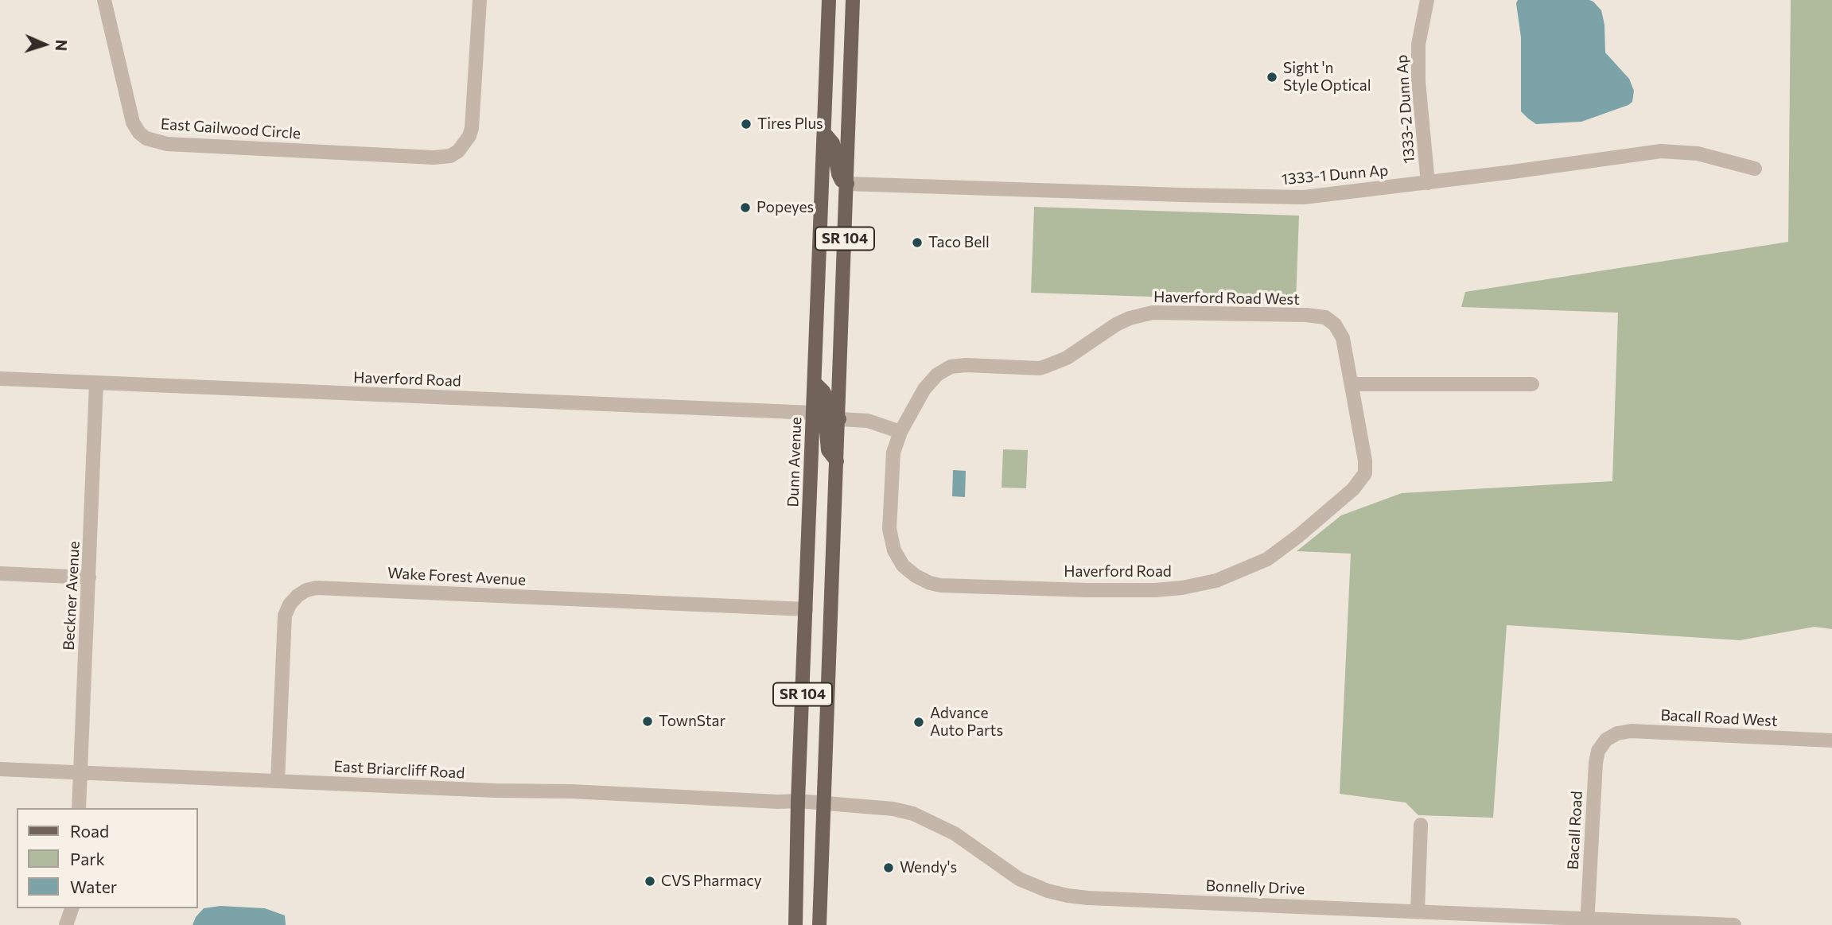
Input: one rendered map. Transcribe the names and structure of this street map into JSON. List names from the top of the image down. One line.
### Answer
{"streets":{"main road":["SR 104","Dunn Avenue"],"street":["1333-2 Dunn Ap","East Gailwood Circle","1333-1 Dunn Ap","Haverford Road West","Haverford Road","Wake Forest Avenue","Beckner Avenue","Bacall Road West","East Briarcliff Road","Bacall Road","Bonnelly Drive"]},"crossings":[["1333-2 Dunn Ap","1333-1 Dunn Ap"],["1333-1 Dunn Ap","SR 104"],["SR 104","Bonnelly Drive"],["Haverford Road West","Haverford Road"],["Haverford Road","Dunn Avenue"],["Haverford Road","Beckner Avenue"],["Dunn Avenue","Wake Forest Avenue"],["Dunn Avenue","East Briarcliff Road"],["Dunn Avenue","Bonnelly Drive"],["Wake Forest Avenue","East Briarcliff Road"],["Beckner Avenue","East Briarcliff Road"],["Bacall Road West","Bacall Road"],["East Briarcliff Road","Bonnelly Drive"],["Bacall Road","Bonnelly Drive"]],"places":["Sight 'n Style Optical","Tires Plus","Popeyes","Taco Bell","TownStar","Advance Auto Parts","Wendy's","CVS Pharmacy"],"legend":["Road","Park","Water"],"north":"right"}
